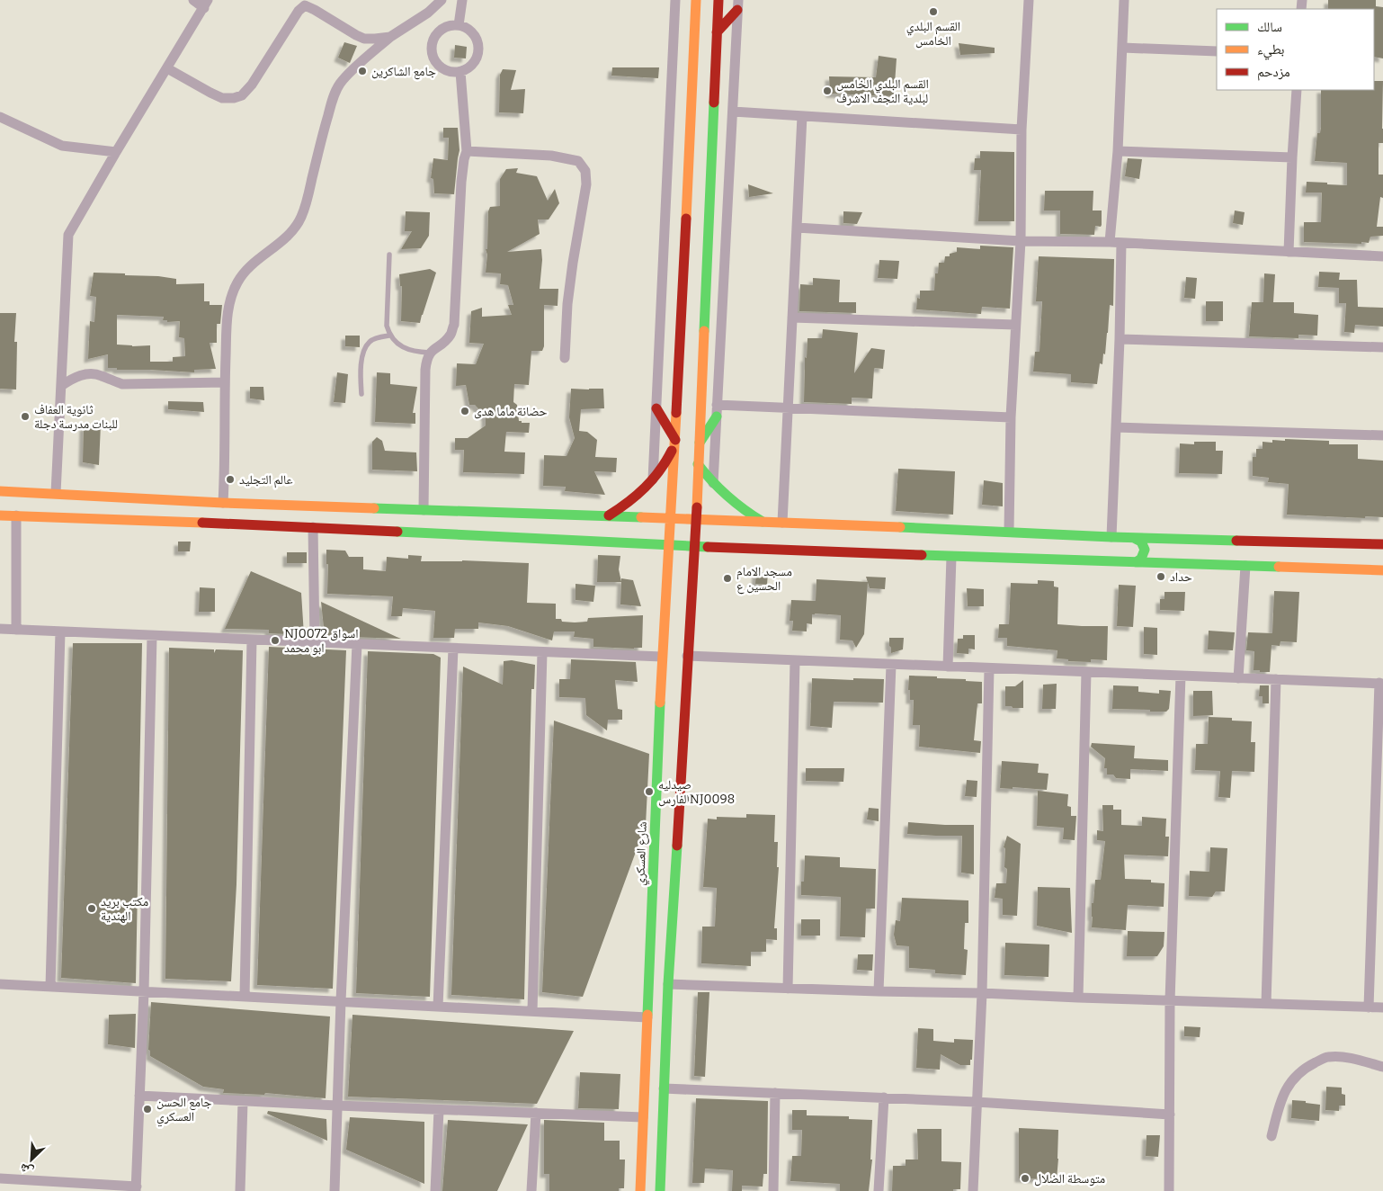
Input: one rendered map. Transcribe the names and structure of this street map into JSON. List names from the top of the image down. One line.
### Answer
{"streets":{"main road":["شارع العسكري"]},"places":["القسم البلدي الخامس","جامع الشاكرين","القسم البلدي الخامس لبلدية النجف الاشرف","حضانة ماما هدى","ثانوية العفاف للبنات مدرسة دجلة","عالم التجليد","حداد","مسجد الامام الحسين ع","NJ0072 اسواق ابو محمد","صيدليه الفارسNJ0098","مكتب بريد الهندية","جامع الحسن العسكري","متوسطة الضلال"],"legend":["سالك","بطيء","مزدحم"],"north":"bottom left"}
